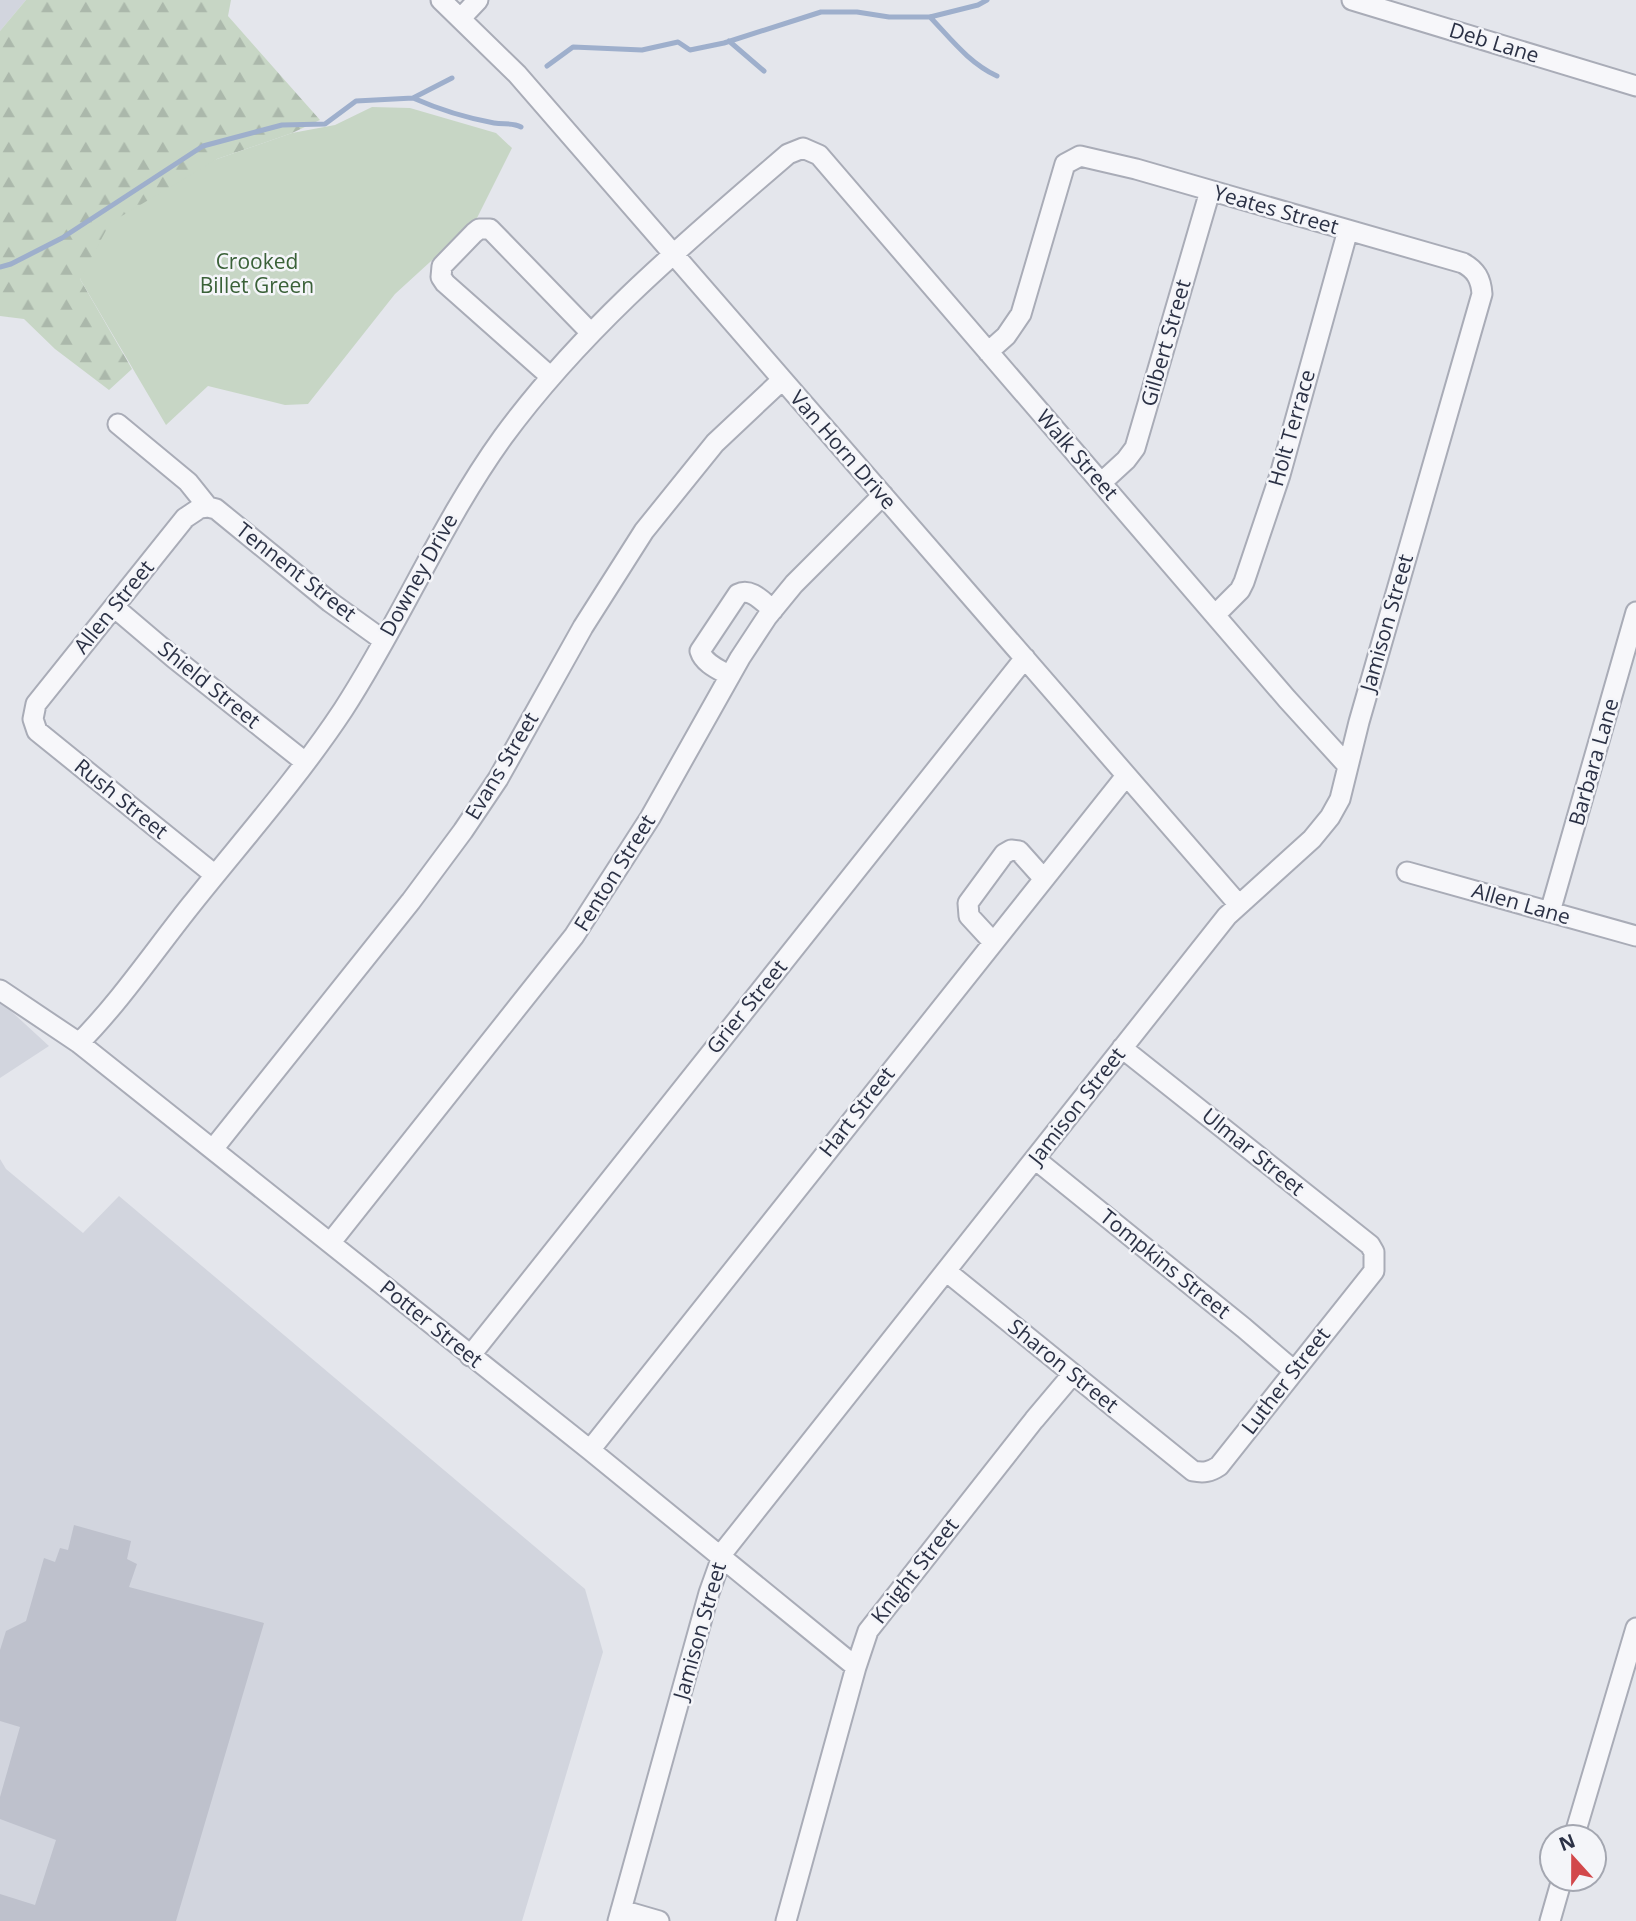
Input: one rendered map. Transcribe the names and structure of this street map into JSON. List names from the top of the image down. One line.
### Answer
{"streets":{"street":["Deb Lane","Yeates Street","Gilbert Street","Holt Terrace","Van Horn Drive","Walk Street","Tennent Street","Downey Drive","Allen Street","Jamison Street","Shield Street","Barbara Lane","Evans Street","Rush Street","Fenton Street","Allen Lane","Grier Street","Hart Street","Ulmar Street","Tompkins Street","Potter Street","Sharon Street","Luther Street","Knight Street"]},"crossings":[["Yeates Street","Gilbert Street"],["Yeates Street","Holt Terrace"],["Yeates Street","Walk Street"],["Yeates Street","Jamison Street"],["Gilbert Street","Walk Street"],["Holt Terrace","Walk Street"],["Van Horn Drive","Downey Drive"],["Van Horn Drive","Jamison Street"],["Van Horn Drive","Evans Street"],["Van Horn Drive","Fenton Street"],["Van Horn Drive","Grier Street"],["Van Horn Drive","Hart Street"],["Walk Street","Downey Drive"],["Walk Street","Jamison Street"],["Tennent Street","Downey Drive"],["Tennent Street","Allen Street"],["Downey Drive","Shield Street"],["Downey Drive","Rush Street"],["Downey Drive","Potter Street"],["Allen Street","Shield Street"],["Allen Street","Rush Street"],["Jamison Street","Ulmar Street"],["Jamison Street","Tompkins Street"],["Jamison Street","Potter Street"],["Jamison Street","Sharon Street"],["Barbara Lane","Allen Lane"],["Evans Street","Potter Street"],["Fenton Street","Potter Street"],["Grier Street","Potter Street"],["Hart Street","Potter Street"],["Ulmar Street","Luther Street"],["Tompkins Street","Luther Street"],["Potter Street","Knight Street"],["Sharon Street","Luther Street"],["Sharon Street","Knight Street"]],"parks":["Crooked Billet Green"],"north":"top"}
